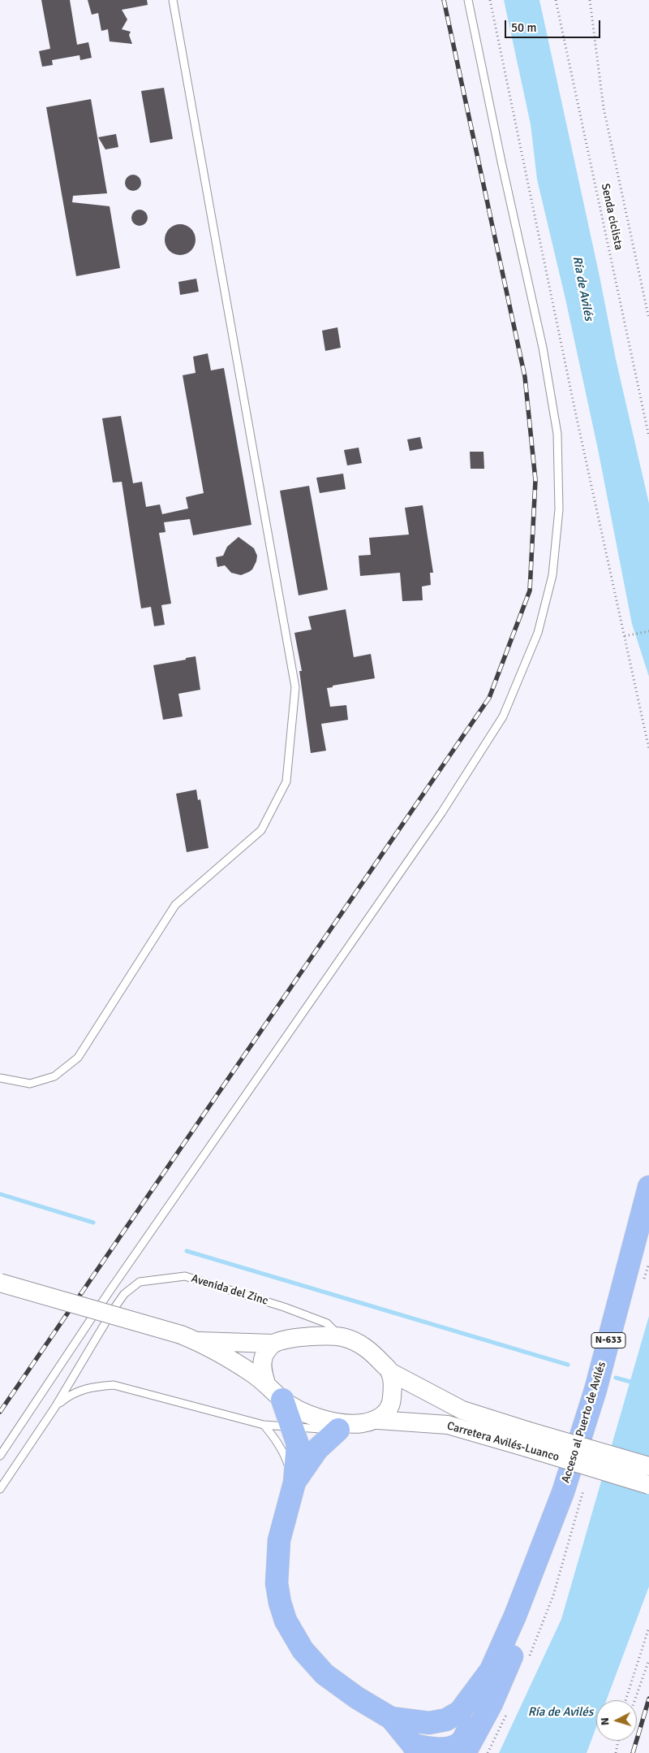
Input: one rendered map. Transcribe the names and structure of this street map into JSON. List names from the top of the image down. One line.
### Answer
{"streets":{"highway":["N-633","Acceso al Puerto de Avilés"],"main road":["Carretera Avilés-Luanco"],"lane":["Avenida del Zinc"],"path":["Senda ciclista"]},"crossings":[["Avenida del Zinc","Carretera Avilés-Luanco"]],"water":["Ría de Avilés"],"scale_bar":"50 m","north":"left"}
